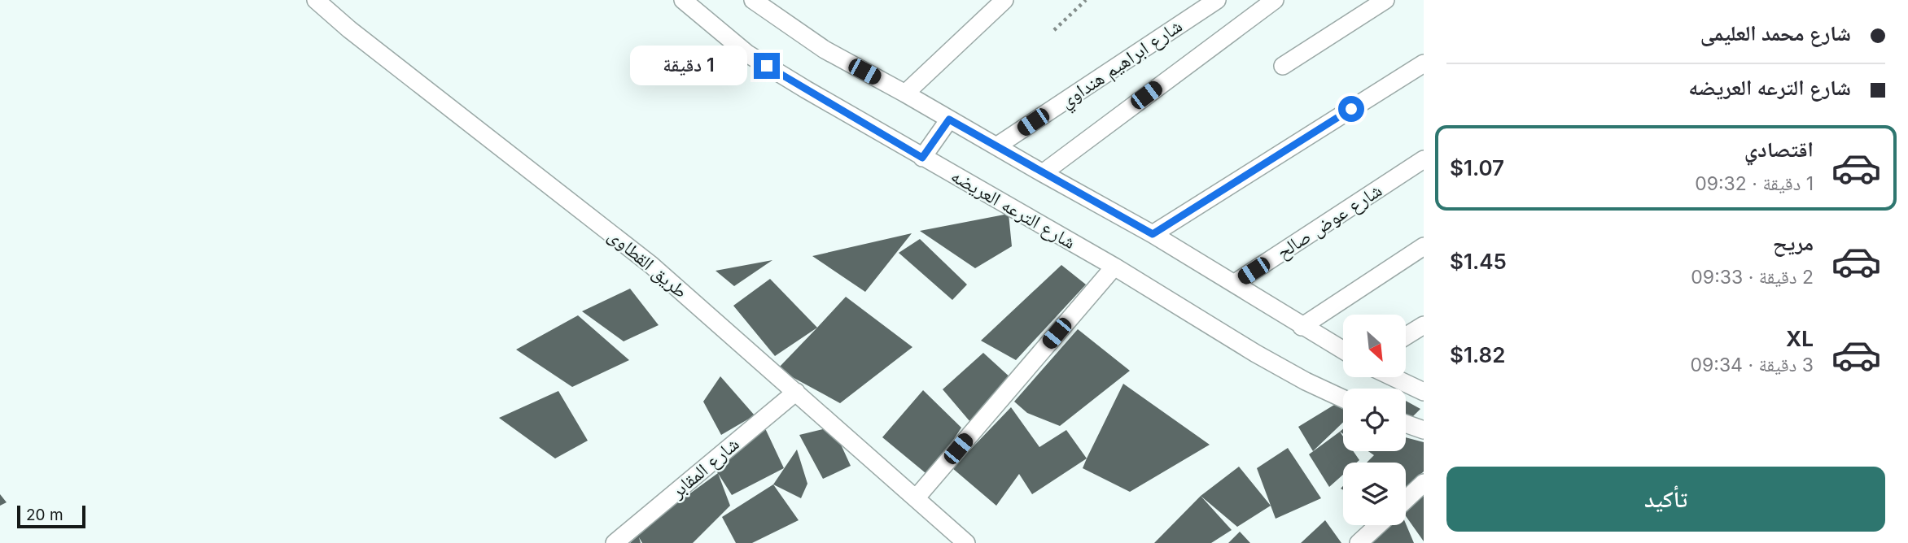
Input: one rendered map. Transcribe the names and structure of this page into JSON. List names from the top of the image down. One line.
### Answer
{"streets":{"street":["شارع ابراهيم هنداوي","شارع الترعه العريضه","شارع عوض صالح","طريق القطاوى","شارع المقابر"]},"crossings":[["طريق القطاوى","شارع المقابر"]],"scale_bar":"20 m","north":"bottom right","page":{"banner":["شارع محمد العليمى","شارع الترعه العريضه"],"bubble":"1 دقيقة","list":[{"name":"اقتصادي","note":"1 دقيقة · 09:32","value":"$1.07"},{"name":"مريح","note":"2 دقيقة · 09:33","value":"$1.45"},{"name":"XL","note":"3 دقيقة · 09:34","value":"$1.82"}],"buttons":"تأكيد","scale":"20 m"}}
